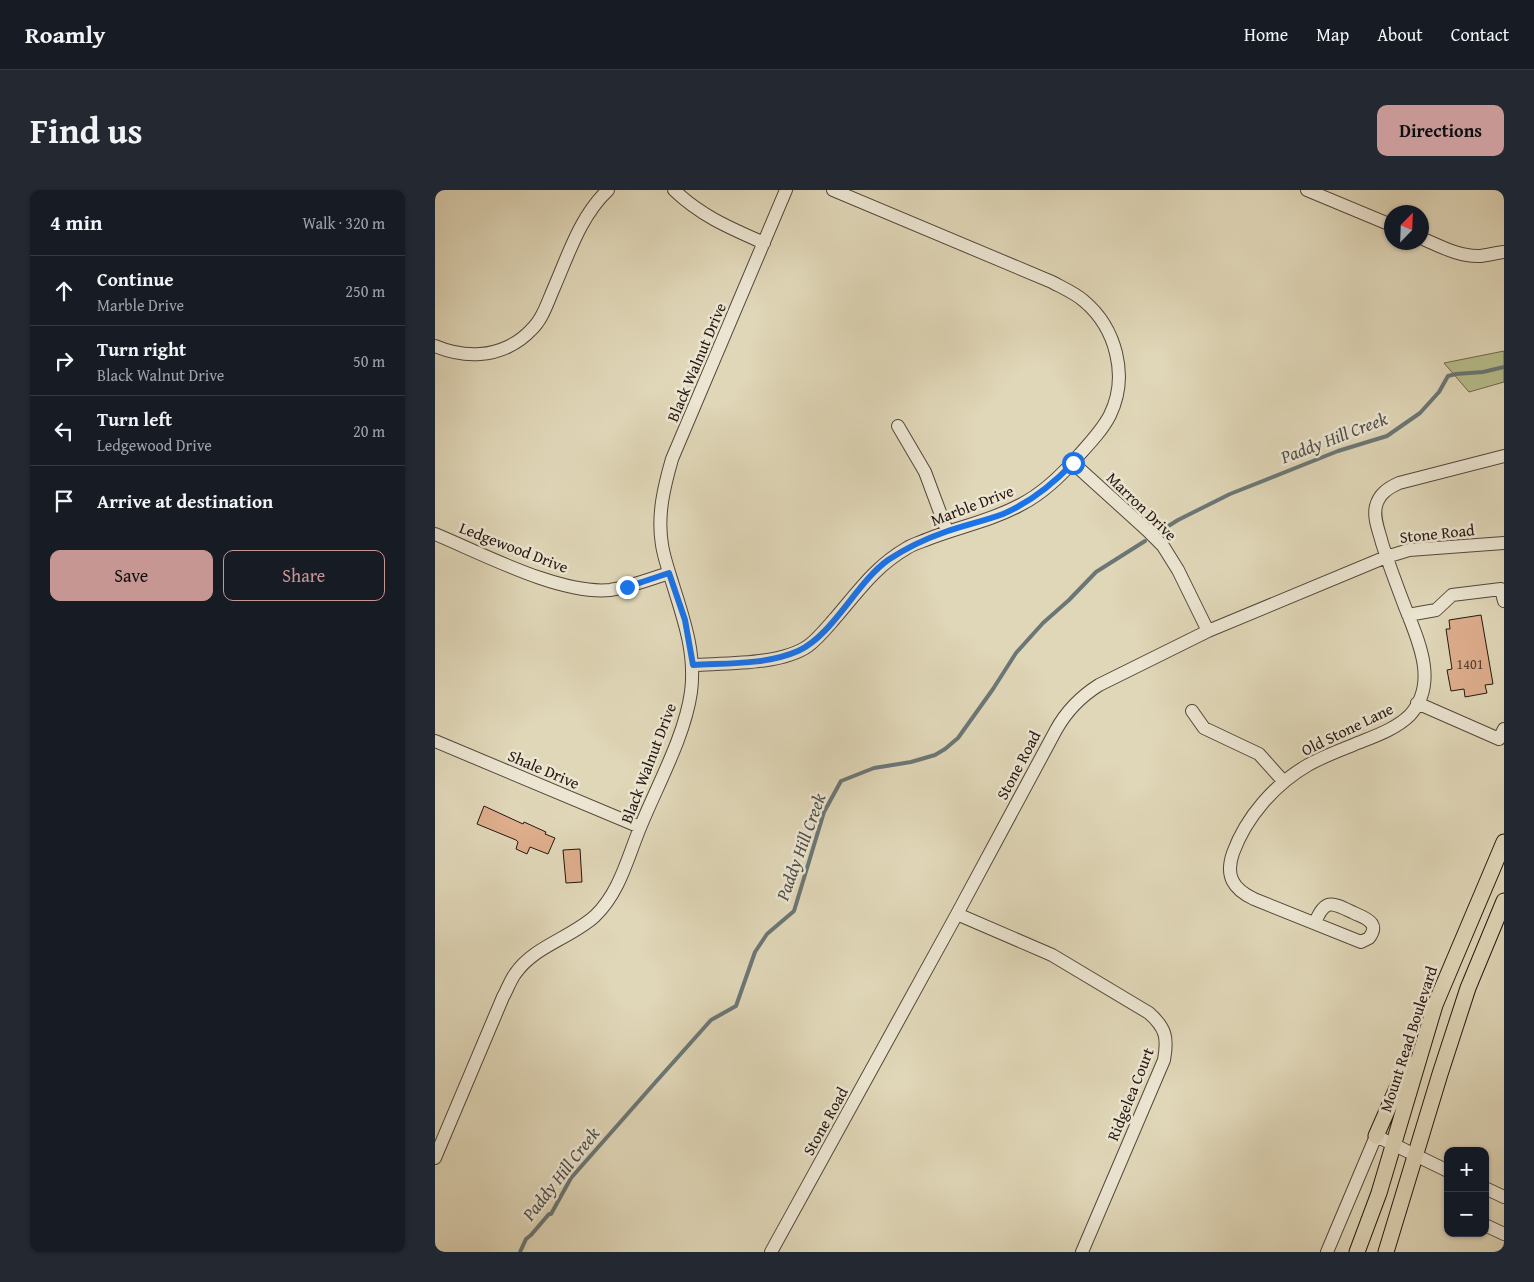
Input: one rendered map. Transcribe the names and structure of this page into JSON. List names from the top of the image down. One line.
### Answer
{"streets":{"main road":["Mount Read Boulevard"],"street":["Black Walnut Drive","Marble Drive","Marron Drive","Stone Road","Ledgewood Drive","Old Stone Lane","Shale Drive","Ridgelea Court"]},"crossings":[["Black Walnut Drive","Marble Drive"],["Black Walnut Drive","Ledgewood Drive"],["Black Walnut Drive","Shale Drive"],["Marble Drive","Marron Drive"],["Marron Drive","Stone Road"],["Stone Road","Old Stone Lane"],["Stone Road","Ridgelea Court"]],"water":["Paddy Hill Creek"],"house_numbers":["1401"],"north":"top right","page":{"header":"Roamly","nav":["Home","Map","About","Contact"],"title":"Find us","buttons":["Directions",["Save","Share"]],"heading":["4 min","Walk · 320 m"],"list":[["Continue","Marble Drive","250 m"],["Turn right","Black Walnut Drive","50 m"],["Turn left","Ledgewood Drive","20 m"],"Arrive at destination"],"map_buttons":["+","−"]}}
